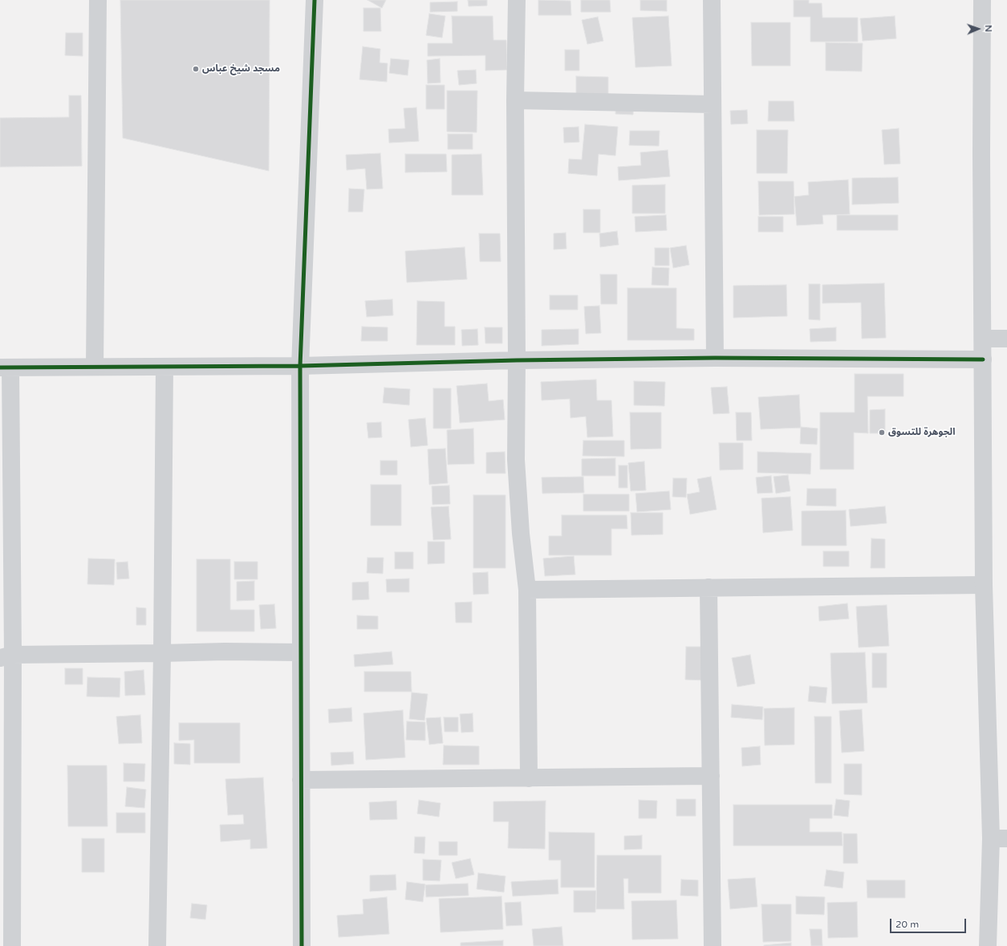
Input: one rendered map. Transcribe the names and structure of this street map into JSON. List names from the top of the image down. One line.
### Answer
{"places":["مسجد شيخ عباس","الجوهرة للتسوق"],"scale_bar":"20 m","north":"right"}
